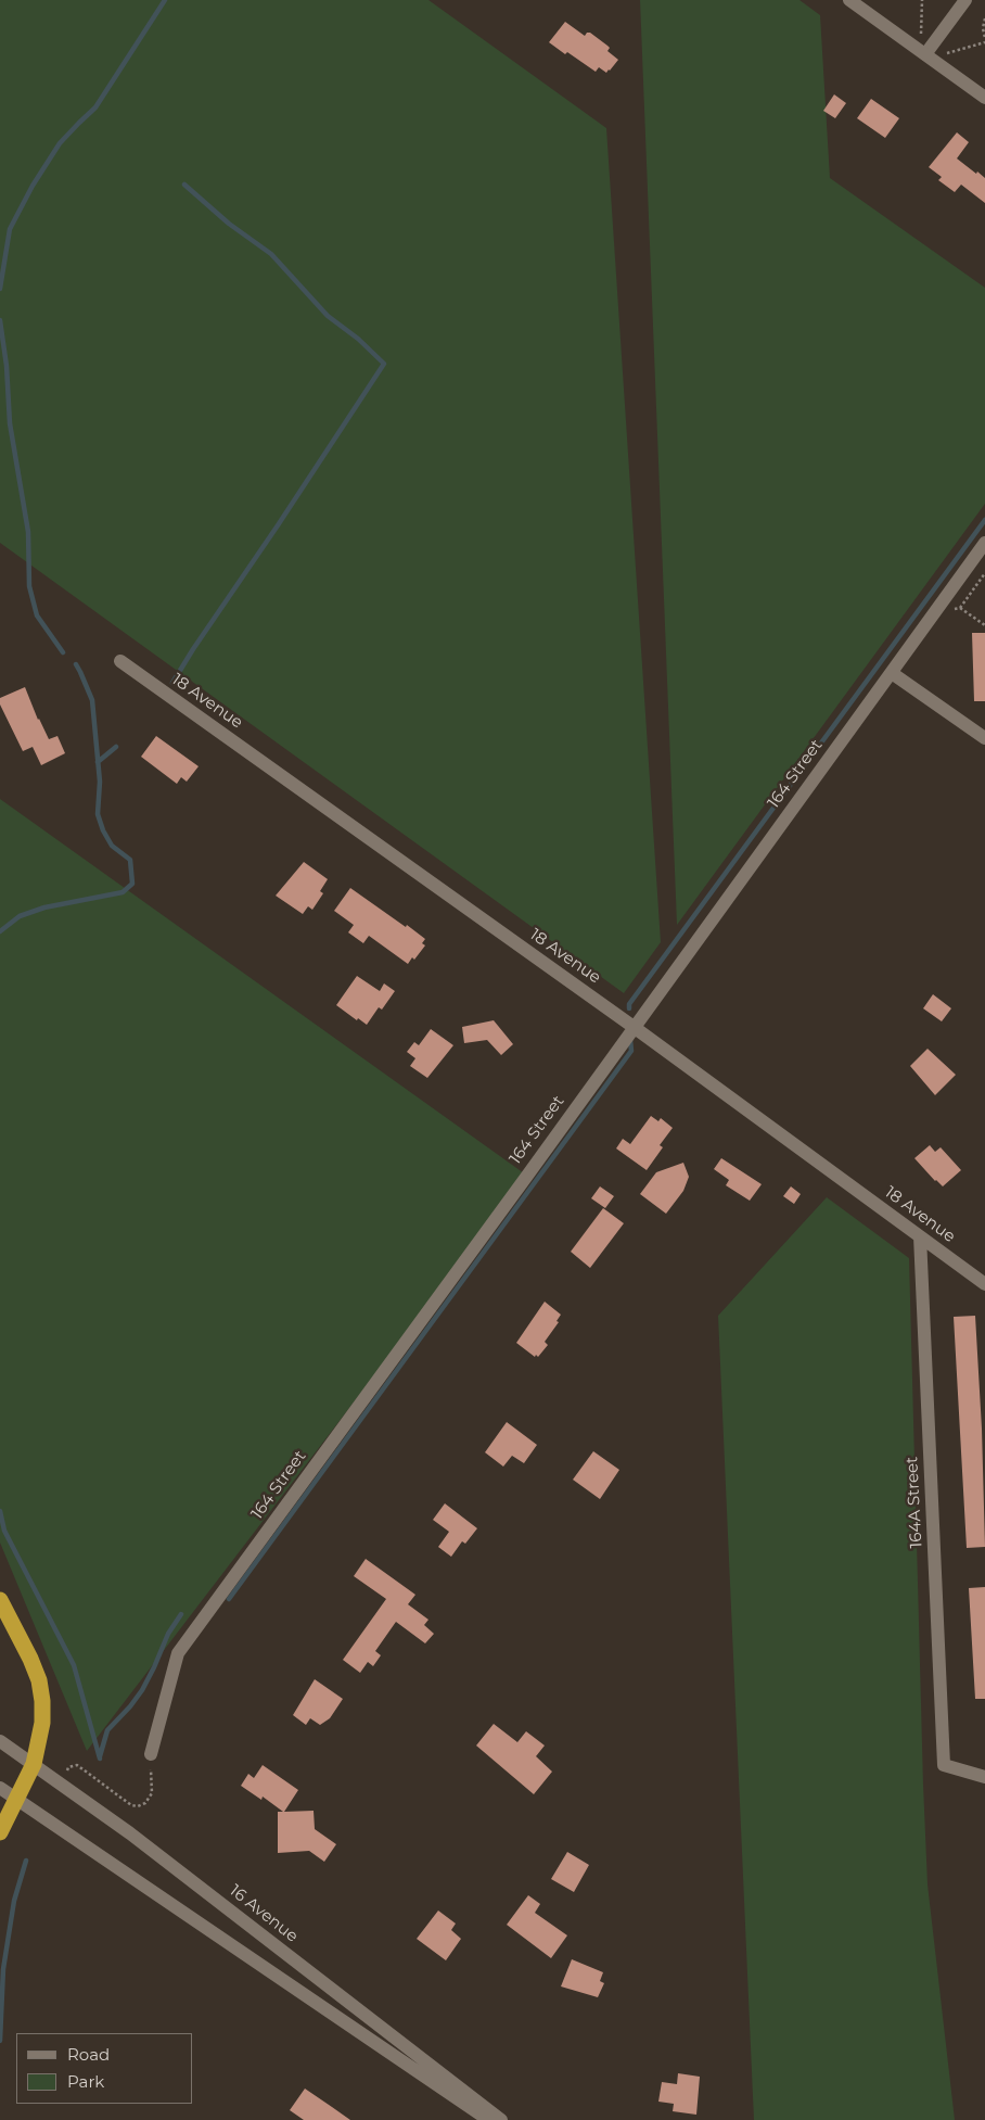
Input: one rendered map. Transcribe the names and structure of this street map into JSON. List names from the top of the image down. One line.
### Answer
{"streets":{"street":["18 Avenue","164 Street","164A Street","16 Avenue"]},"crossings":[["18 Avenue","164 Street"],["18 Avenue","164A Street"]],"legend":["Road","Park"]}
